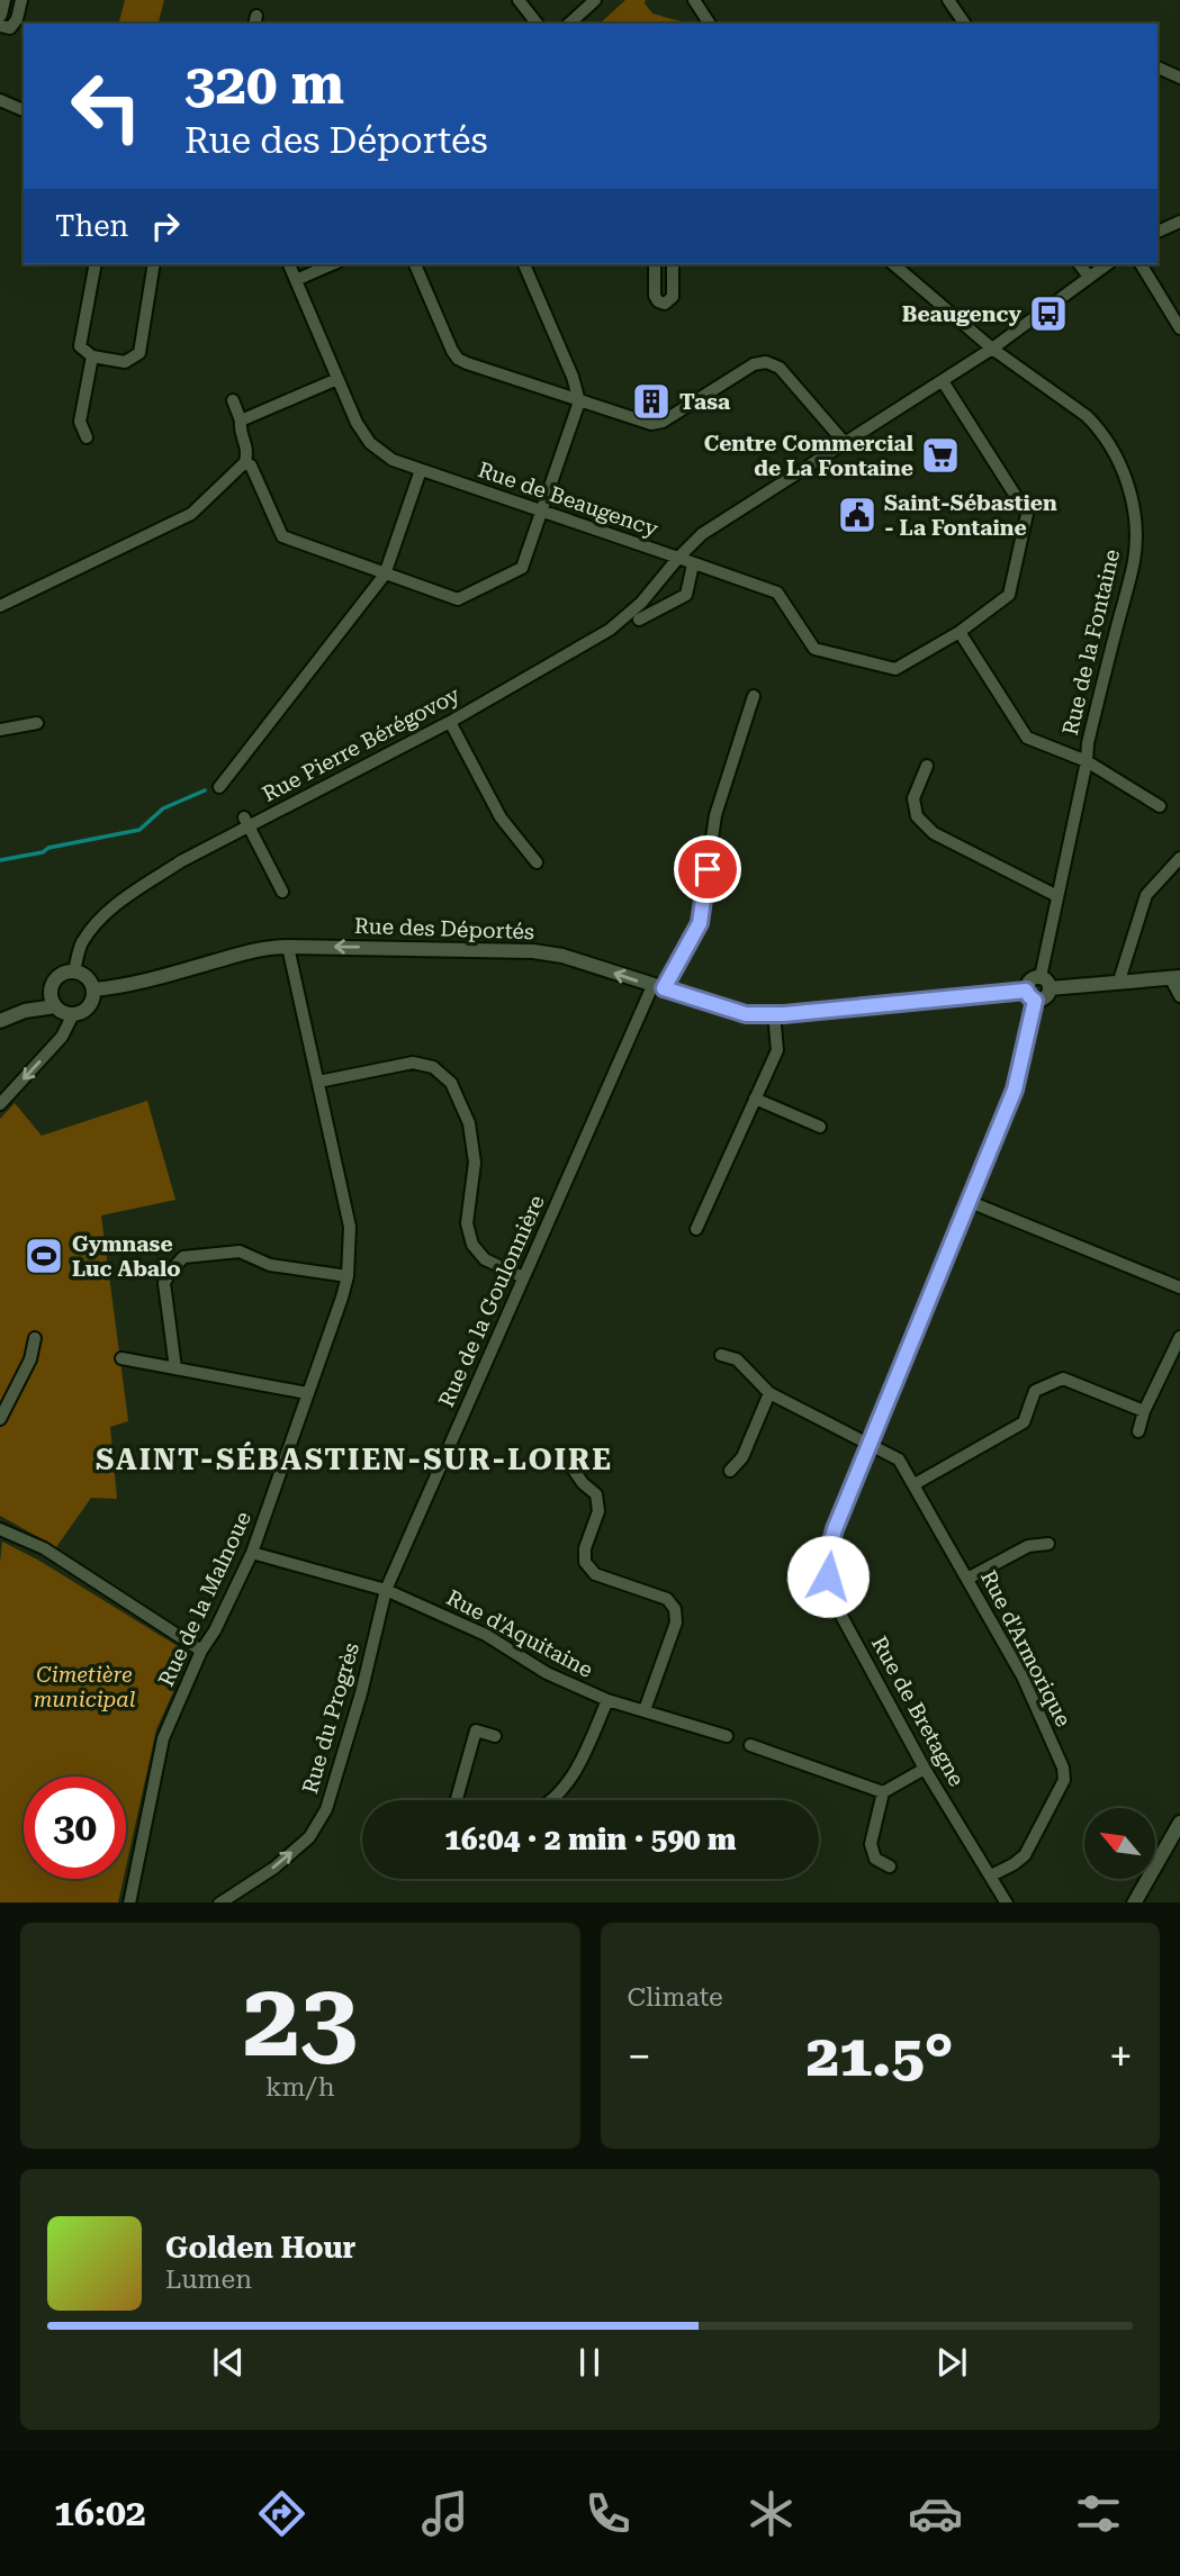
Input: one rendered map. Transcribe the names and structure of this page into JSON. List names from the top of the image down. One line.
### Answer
{"streets":{"street":["Rue de Beaugency","Rue de la Fontaine","Rue Pierre Bérégovoy","Rue des Déportés","Rue de la Goulonnière","Rue de la Malnoue","Rue d'Aquitaine","Rue d'Armorique","Rue de Bretagne","Rue du Progrès"]},"crossings":[["Rue de Beaugency","Rue de la Fontaine"],["Rue de Beaugency","Rue Pierre Bérégovoy"],["Rue Pierre Bérégovoy","Rue des Déportés"],["Rue des Déportés","Rue de la Goulonnière"],["Rue des Déportés","Rue de la Malnoue"],["Rue des Déportés","Rue de Bretagne"],["Rue de la Goulonnière","Rue d'Aquitaine"],["Rue de la Goulonnière","Rue du Progrès"],["Rue d'Aquitaine","Rue du Progrès"],["Rue d'Armorique","Rue de Bretagne"]],"one_way":["Rue des Déportés","Rue du Progrès"],"districts":["SAINT-SÉBASTIEN-SUR-LOIRE"],"parks":["Cimetière municipal"],"places":{"bus stop":["Beaugency"],"building":["Tasa"],"supermarket":["Centre Commercial de La Fontaine"],"public building":["Saint-Sébastien - La Fontaine"],"sports":["Gymnase Luc Abalo"]},"north":"top left","page":{"turn":["320 m","Rue des Déportés"],"then":"Then","limit":"30","trip":"16:04 · 2 min · 590 m","tile":[["23","km/h"],"Climate"],"heat":["−","21.5°","+"],"song":["Golden Hour","Lumen"],"tabs":"16:02"}}
